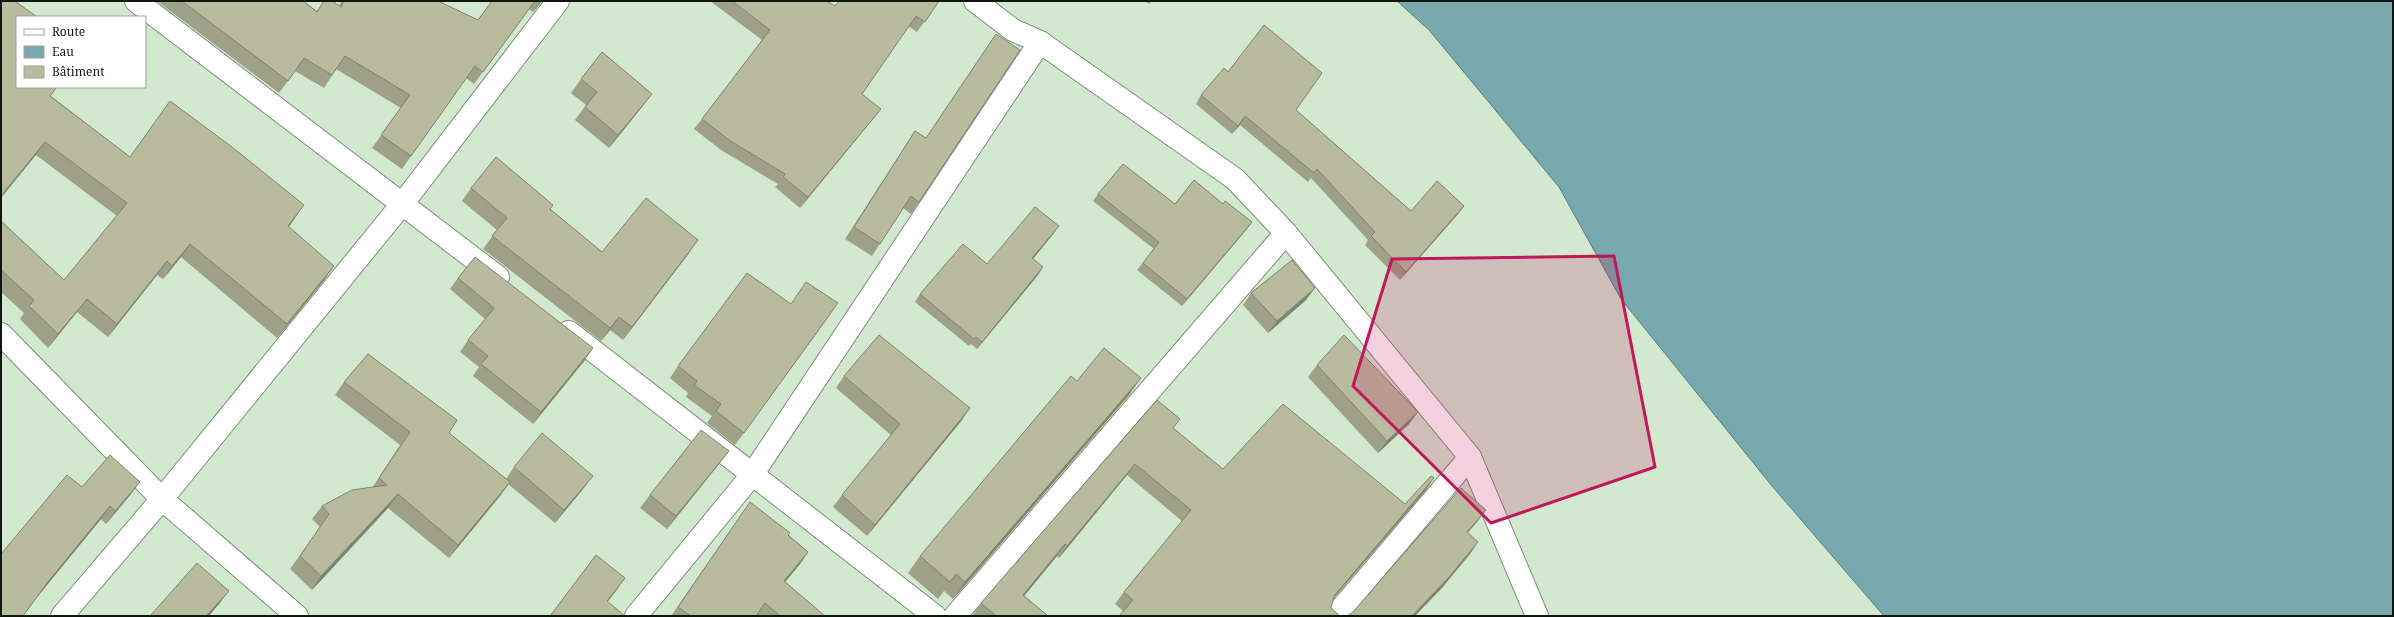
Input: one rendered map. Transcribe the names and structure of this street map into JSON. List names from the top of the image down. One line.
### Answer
{"legend":["Route","Eau","Bâtiment"]}
